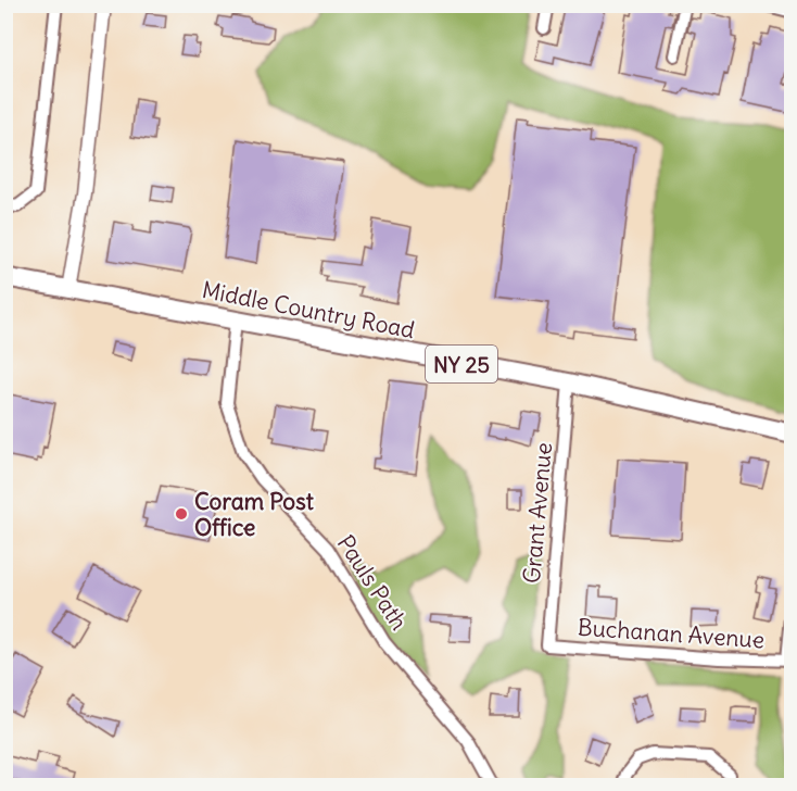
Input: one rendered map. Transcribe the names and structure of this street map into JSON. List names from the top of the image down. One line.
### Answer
{"streets":{"main road":["Middle Country Road","NY 25"],"street":["Grant Avenue","Pauls Path","Buchanan Avenue"]},"crossings":[["Middle Country Road","Grant Avenue"],["Middle Country Road","Pauls Path"],["Grant Avenue","Buchanan Avenue"]],"places":["Coram Post Office"]}
